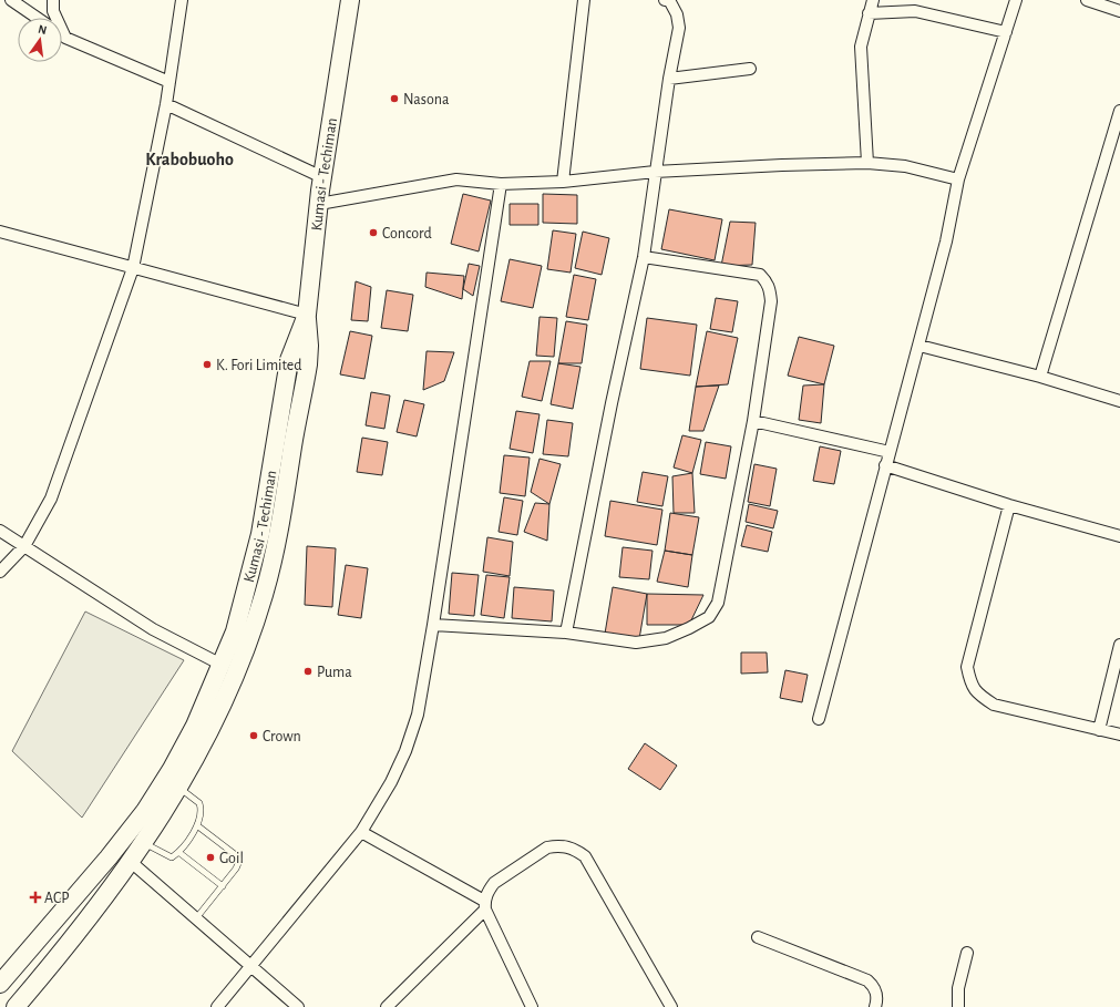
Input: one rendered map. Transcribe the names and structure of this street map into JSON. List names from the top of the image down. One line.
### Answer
{"streets":{"highway":["Kumasi - Techiman"]},"districts":["Krabobuoho"],"places":{"other":["Nasona","Concord","K. Fori Limited","Puma","Crown","Goil"],"health":["ACP"]},"north":"top"}
